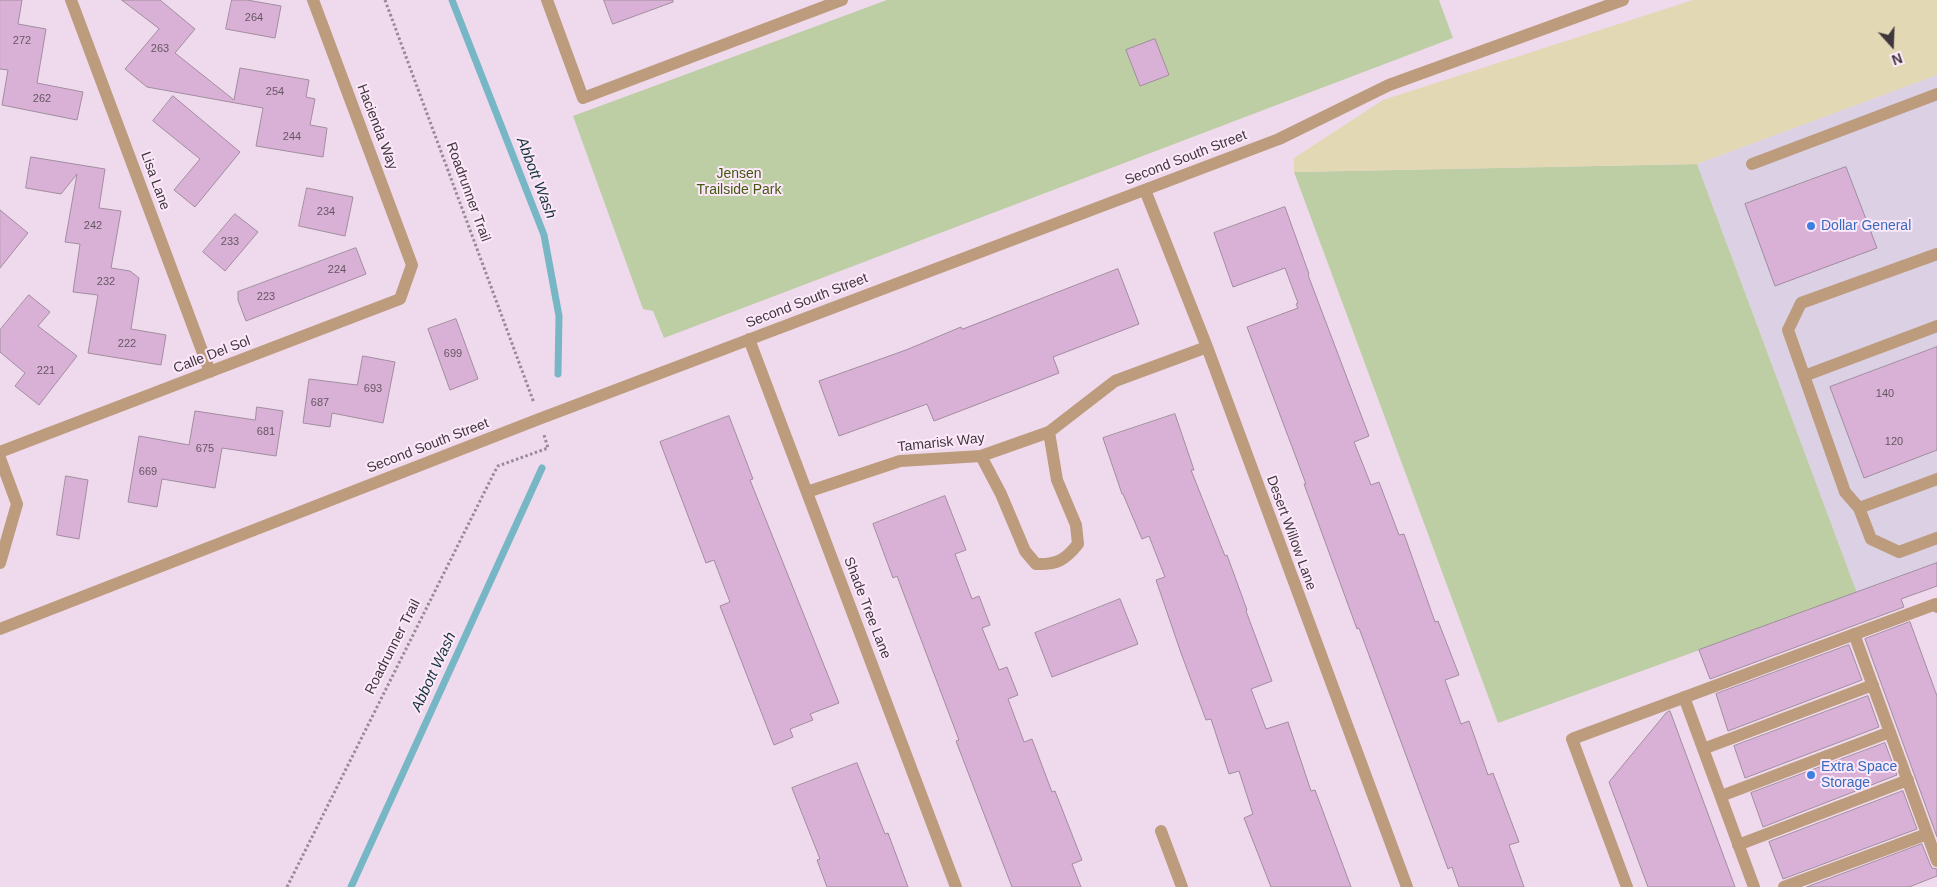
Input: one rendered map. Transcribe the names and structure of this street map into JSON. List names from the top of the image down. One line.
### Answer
{"streets":{"street":["Hacienda Way","Second South Street","Lisa Lane","Calle Del Sol","Tamarisk Way","Desert Willow Lane","Shade Tree Lane"],"path":["Roadrunner Trail"]},"crossings":[["Hacienda Way","Calle Del Sol"],["Second South Street","Desert Willow Lane"],["Second South Street","Shade Tree Lane"],["Lisa Lane","Calle Del Sol"],["Tamarisk Way","Desert Willow Lane"],["Tamarisk Way","Shade Tree Lane"]],"water":["Abbott Wash"],"parks":["Jensen Trailside Park"],"places":["Dollar General","Extra Space Storage"],"house_numbers":["264","272","263","254","262","244","234","242","233","224","232","223","222","699","221","693","140","687","681","120","675","669"],"north":"bottom"}
